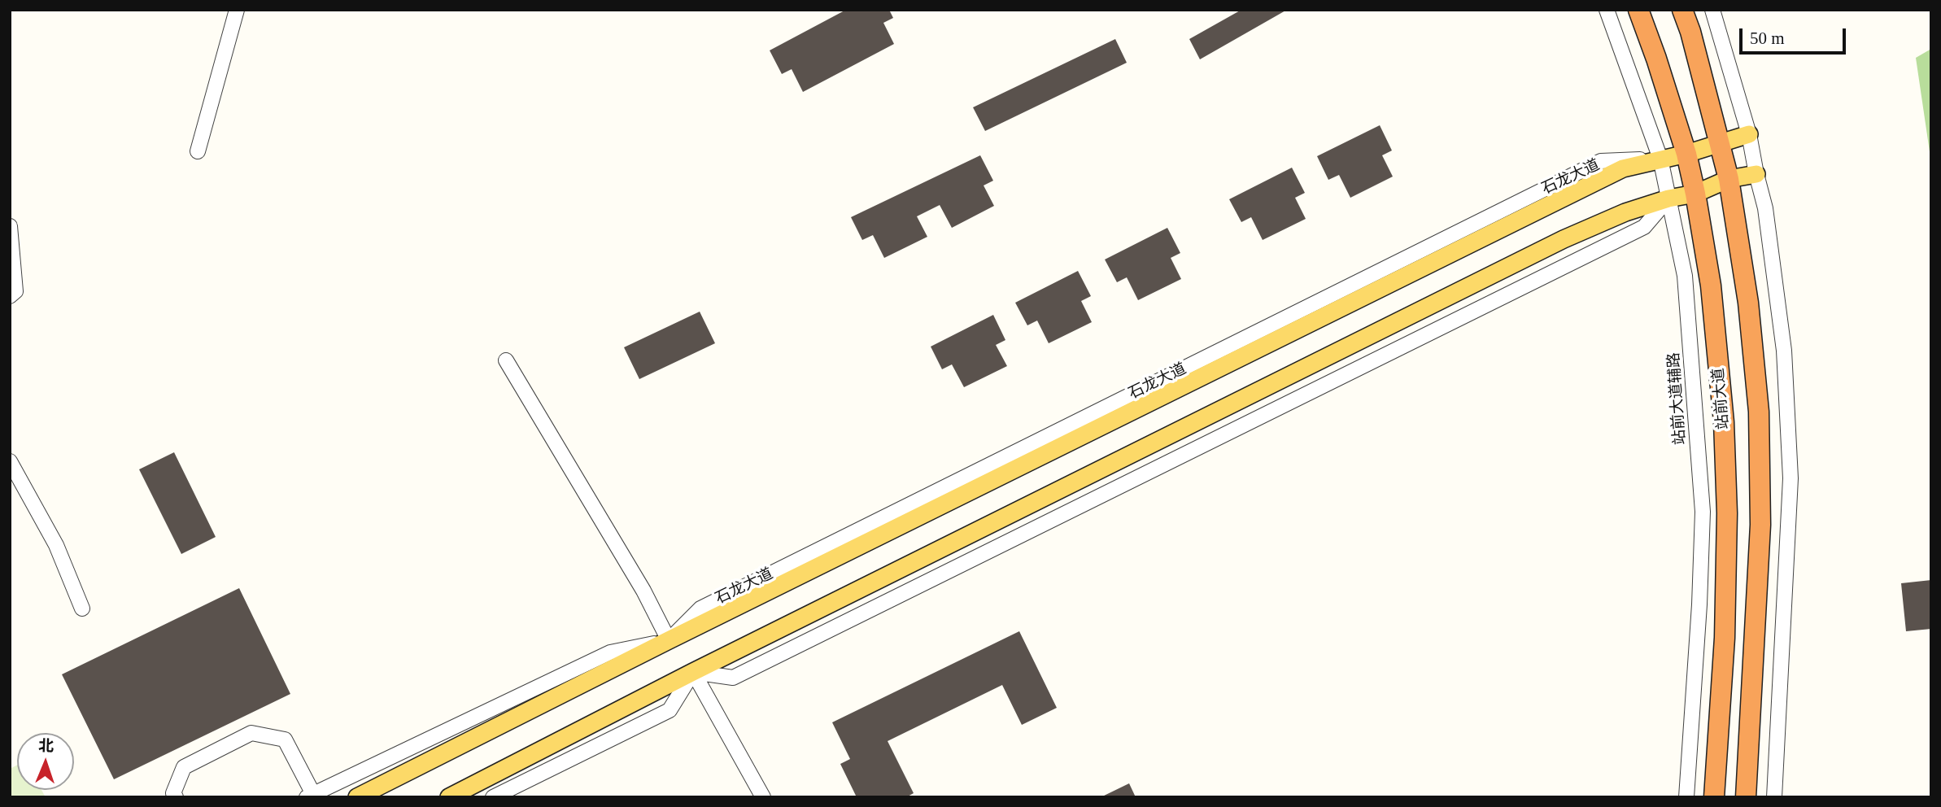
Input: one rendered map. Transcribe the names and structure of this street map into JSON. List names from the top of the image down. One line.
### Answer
{"streets":{"highway":["站前大道"],"main road":["石龙大道"],"street":["站前大道辅路"]},"crossings":[["石龙大道","站前大道辅路"],["石龙大道","站前大道"]],"scale_bar":"50 m","north":"top"}
